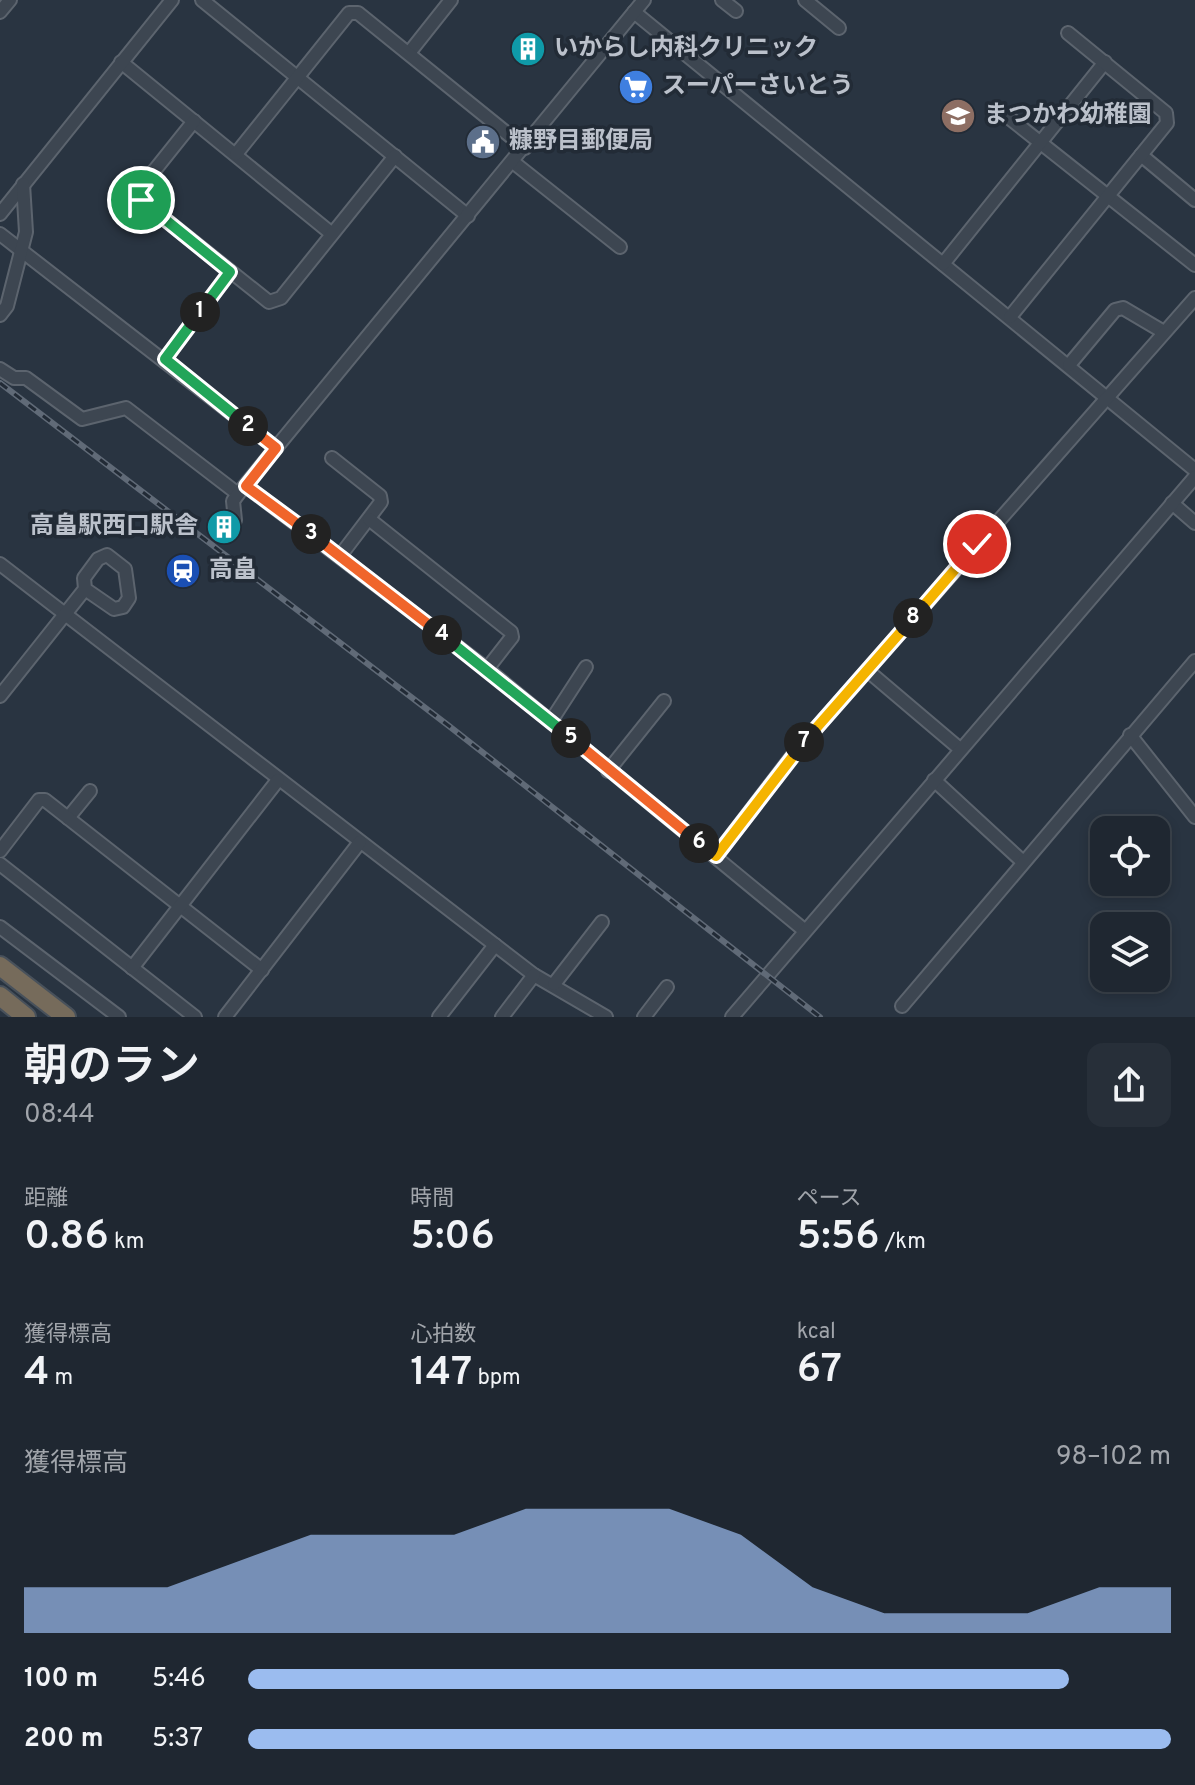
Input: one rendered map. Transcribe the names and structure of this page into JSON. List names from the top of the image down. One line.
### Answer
{"places":{"building":["いからし内科クリニック","高畠駅西口駅舎"],"supermarket":["スーパーさいとう"],"school or university":["まつかわ幼稚園"],"public building":["糠野目郵便局"],"station":["高畠"]},"page":{"pins":["1","2","3","8","4","5","7","6"],"heading":["朝のラン","08:44"],"stats":[["距離","0.86 km"],["時間","5:06"],["ペース","5:56 /km"],["獲得標高","4 m"],["心拍数","147 bpm"],["kcal","67"]],"chart":["獲得標高","98–102 m"],"list":[{"name":"100 m","note":"5:46"},{"name":"200 m","note":"5:37"}]}}
